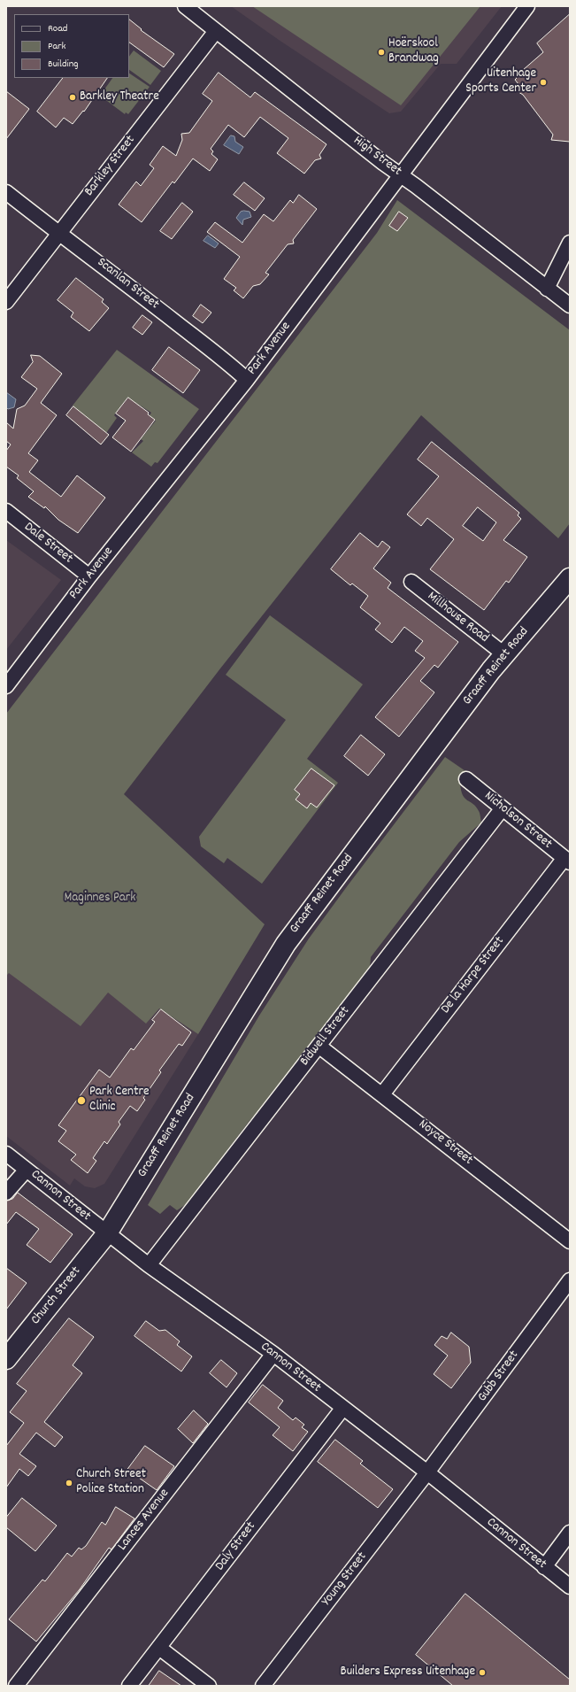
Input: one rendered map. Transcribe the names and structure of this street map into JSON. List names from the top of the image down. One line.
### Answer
{"streets":{"main road":["Graaff Reinet Road","Church Street"],"street":["High Street","Barkley Street","Scanlan Street","Park Avenue","Dale Street","Millhouse Road","Nicholson Street","De la Harpe Street","Bidwell Street","Noyce Street","Cannon Street","Gubb Street","Lances Avenue","Daly Street","Young Street"]},"crossings":[["High Street","Barkley Street"],["High Street","Park Avenue"],["Barkley Street","Scanlan Street"],["Scanlan Street","Park Avenue"],["Park Avenue","Dale Street"],["Millhouse Road","Graaff Reinet Road"],["Graaff Reinet Road","Cannon Street"],["Graaff Reinet Road","Church Street"],["Nicholson Street","De la Harpe Street"],["Nicholson Street","Bidwell Street"],["De la Harpe Street","Noyce Street"],["Bidwell Street","Noyce Street"],["Bidwell Street","Cannon Street"],["Cannon Street","Church Street"],["Cannon Street","Gubb Street"],["Cannon Street","Lances Avenue"],["Cannon Street","Daly Street"],["Cannon Street","Young Street"],["Gubb Street","Young Street"]],"parks":["Maginnes Park"],"places":["Hoërskool Brandwag","Uitenhage Sports Center","Barkley Theatre","Park Centre Clinic","Church Street Police Station","Builders Express Uitenhage"],"legend":["Road","Park","Building"]}
